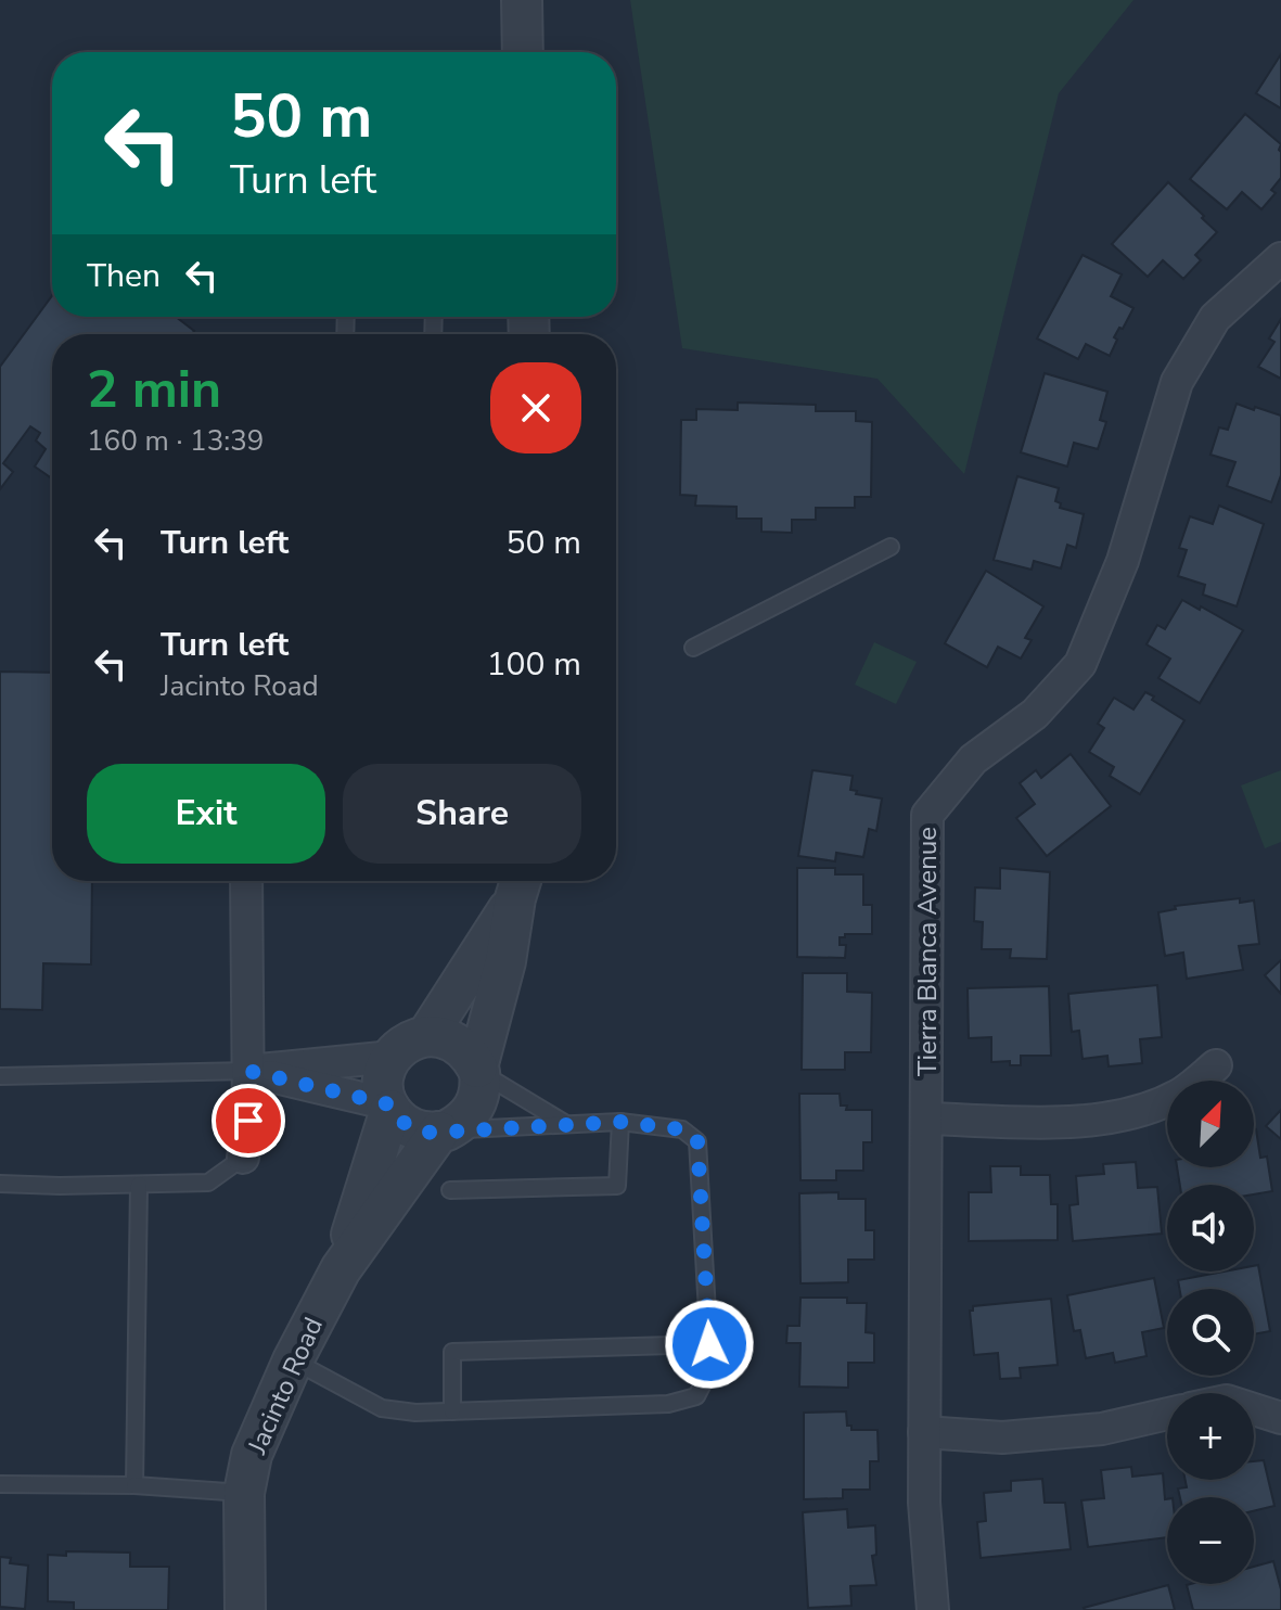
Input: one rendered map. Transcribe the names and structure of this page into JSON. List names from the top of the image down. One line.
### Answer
{"streets":{"street":["Tierra Blanca Avenue","Jacinto Road"]},"north":"top right","page":{"turn":["50 m","Turn left"],"then":"Then","heading":["2 min","160 m · 13:39"],"list":[{"name":"Turn left","value":"50 m"},{"name":"Turn left","note":"Jacinto Road","value":"100 m"}],"buttons":["Exit","Share"],"map_buttons":["+","−"]}}
